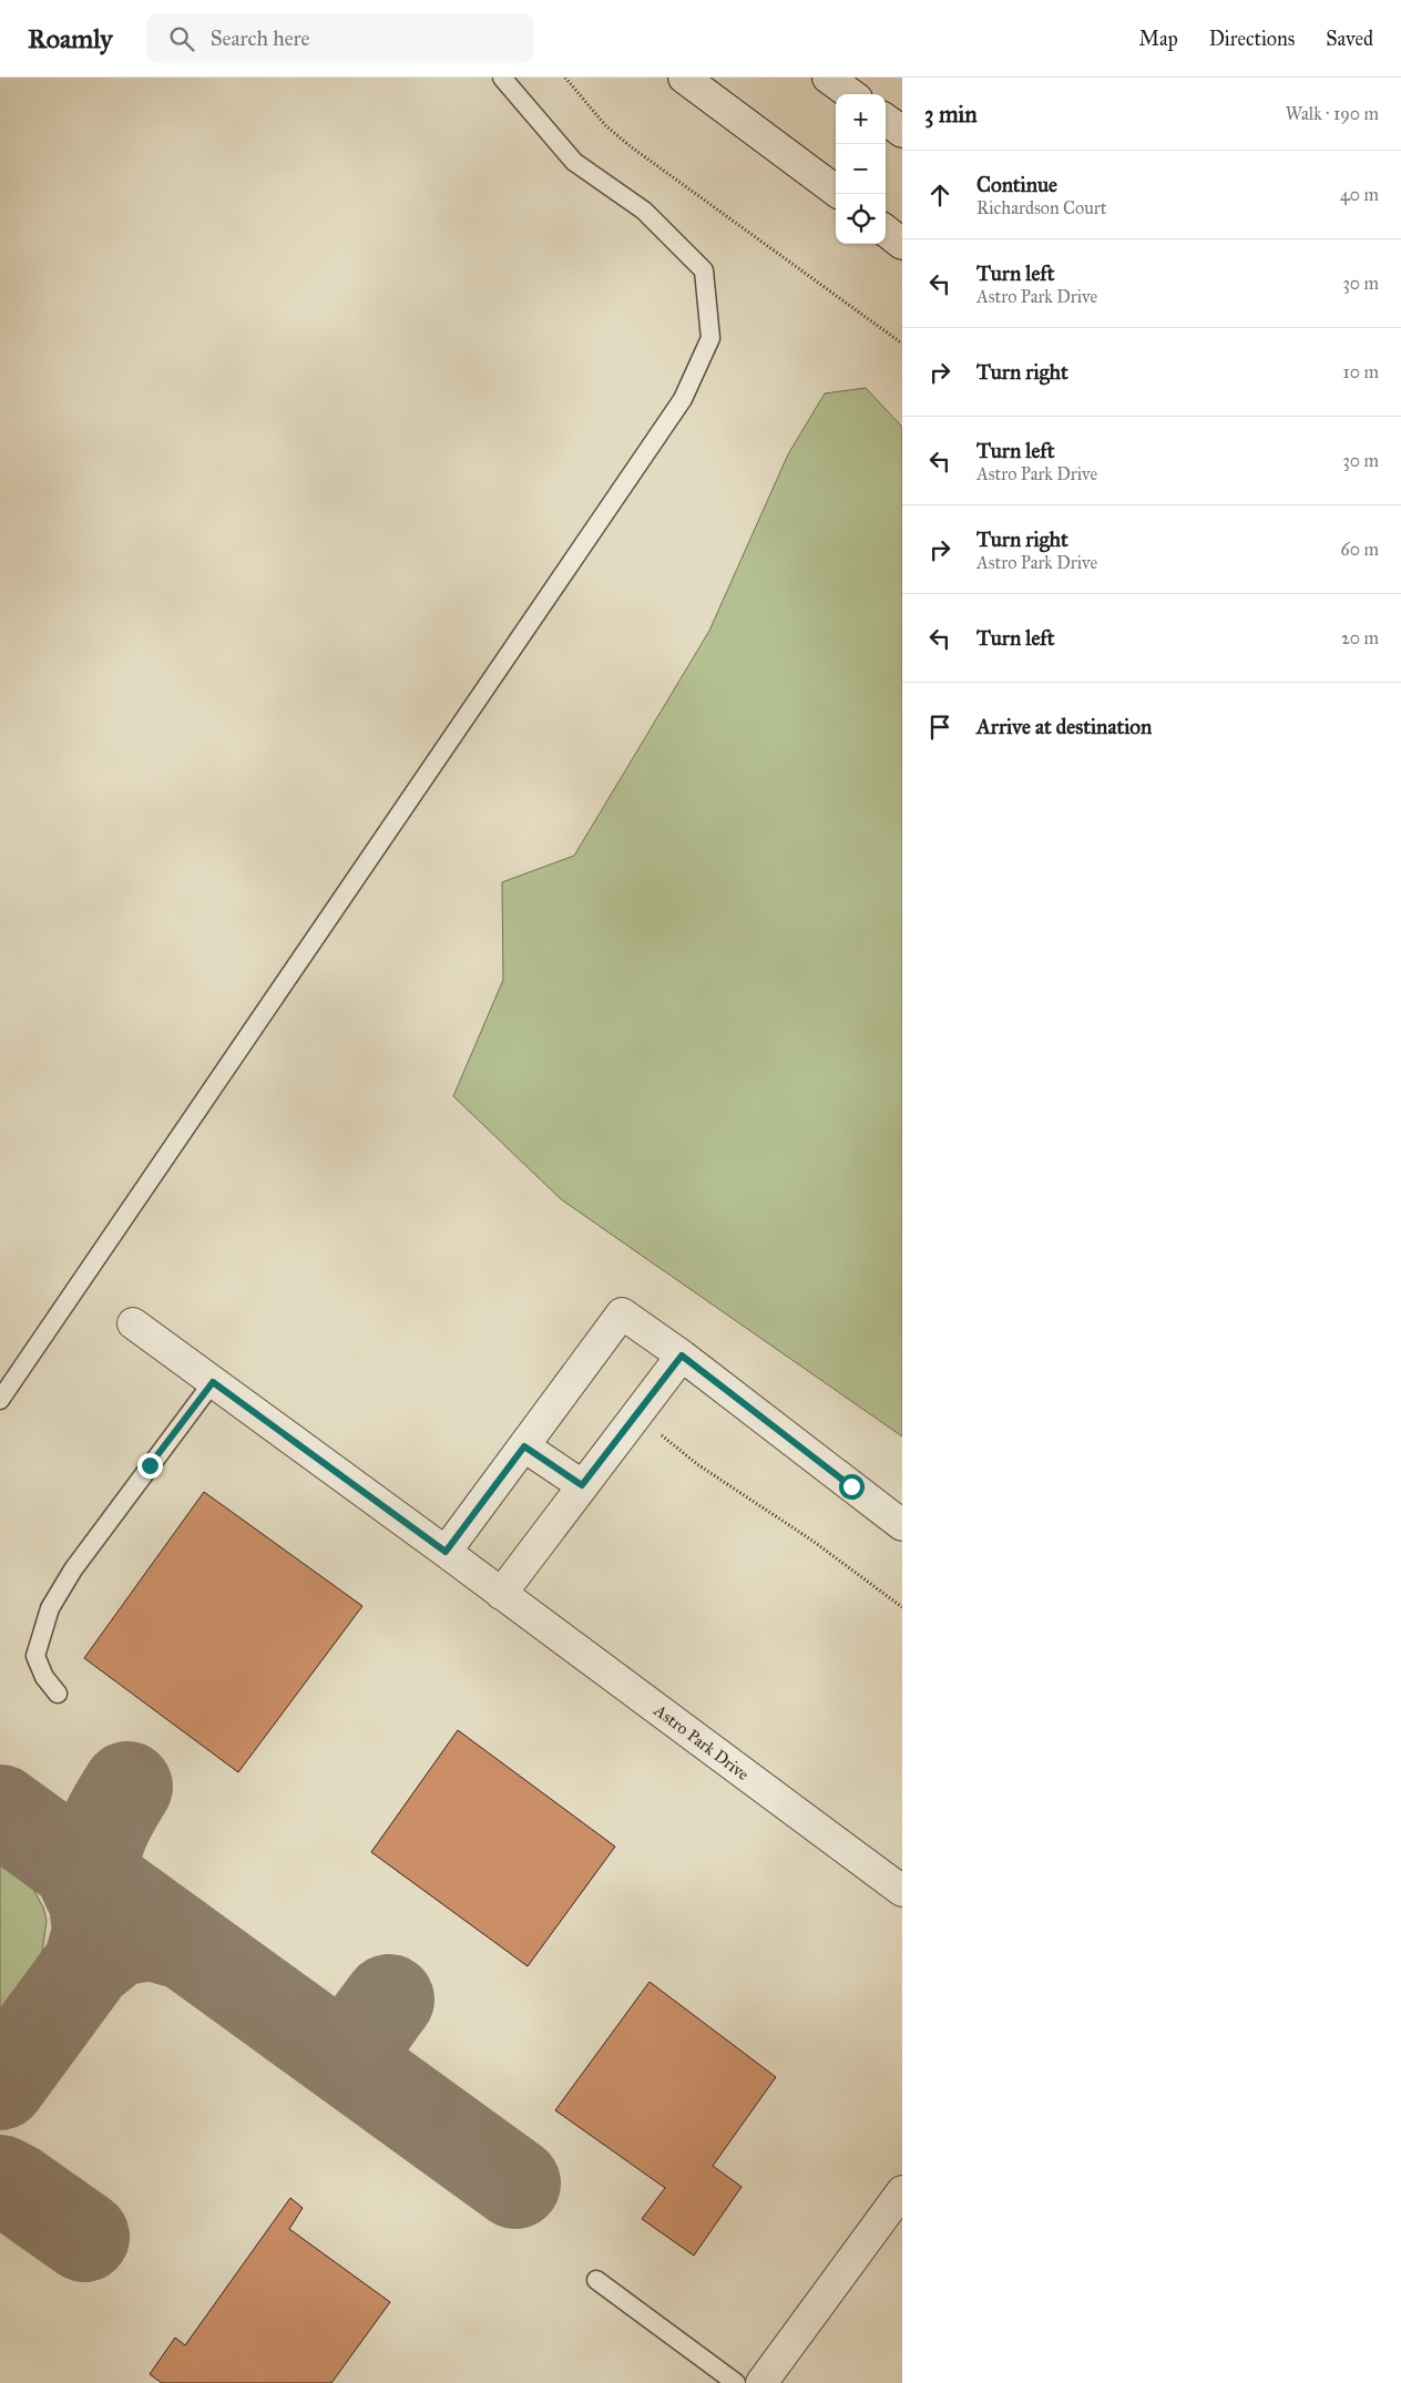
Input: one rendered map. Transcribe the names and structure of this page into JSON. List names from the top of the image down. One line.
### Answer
{"streets":{"street":["Astro Park Drive"]},"page":{"header":"Roamly","search":"Search here","nav":["Map","Directions","Saved"],"heading":["3 min","Walk · 190 m"],"map_buttons":["+","−"],"list":[["Continue","Richardson Court","40 m"],["Turn left","Astro Park Drive","30 m"],["Turn right","10 m"],["Turn left","Astro Park Drive","30 m"],["Turn right","Astro Park Drive","60 m"],["Turn left","20 m"],"Arrive at destination"]}}
